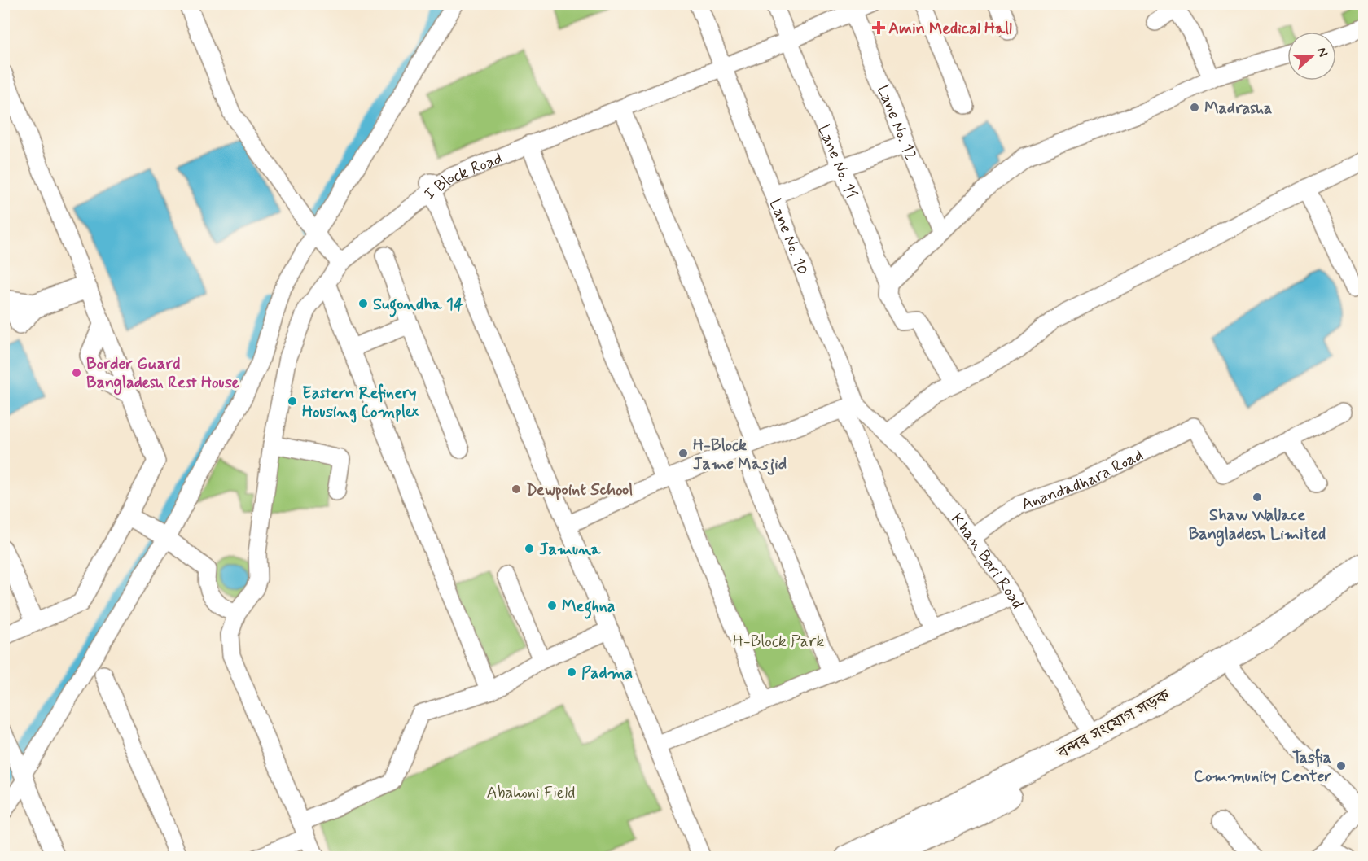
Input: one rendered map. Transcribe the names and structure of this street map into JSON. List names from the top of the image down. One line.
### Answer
{"streets":{"highway":["বন্দর সংযোগ সড়ক"],"street":["Lane No. 12","Lane No. 11","I Block Road","Lane No. 10","Anandadhara Road","Khan Bari Road"]},"crossings":[["Lane No. 12","I Block Road"],["Lane No. 11","I Block Road"],["I Block Road","Lane No. 10"],["Lane No. 10","Khan Bari Road"],["Anandadhara Road","Khan Bari Road"],["Khan Bari Road","বন্দর সংযোগ সড়ক"]],"parks":["H-Block Park","Abahoni Field"],"places":{"health":["Amin Medical Hall"],"other":["Madrasha","Sugondha 14","Border Guard Bangladesh Rest House","Eastern Refinery Housing Complex","H-Block Jame Masjid","Dewpoint School","Shaw Wallace Bangladesh Limited","Jamuna","Meghna","Padma","Tasfia Community Center"]},"north":"right"}
